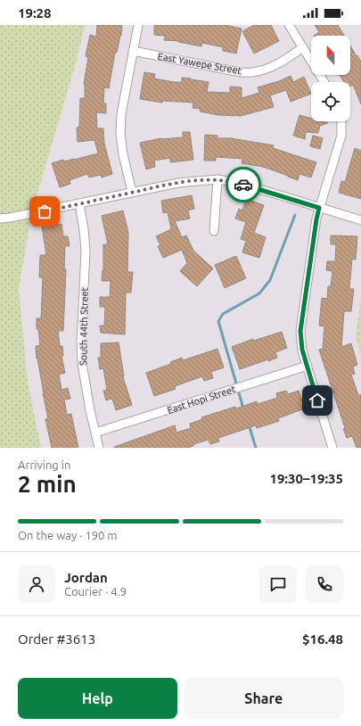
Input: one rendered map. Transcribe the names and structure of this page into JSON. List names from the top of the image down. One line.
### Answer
{"streets":{"street":["East Yawepe Street","South 44th Street","East Hopi Street"]},"crossings":[["South 44th Street","East Hopi Street"]],"north":"top","page":{"status":"19:28","heading":["2 min","Arriving in","19:30–19:35"],"panel":["Jordan","Courier · 4.9","Order #3613","$16.48"],"bar":"On the way · 190 m","buttons":["Help","Share"]}}
